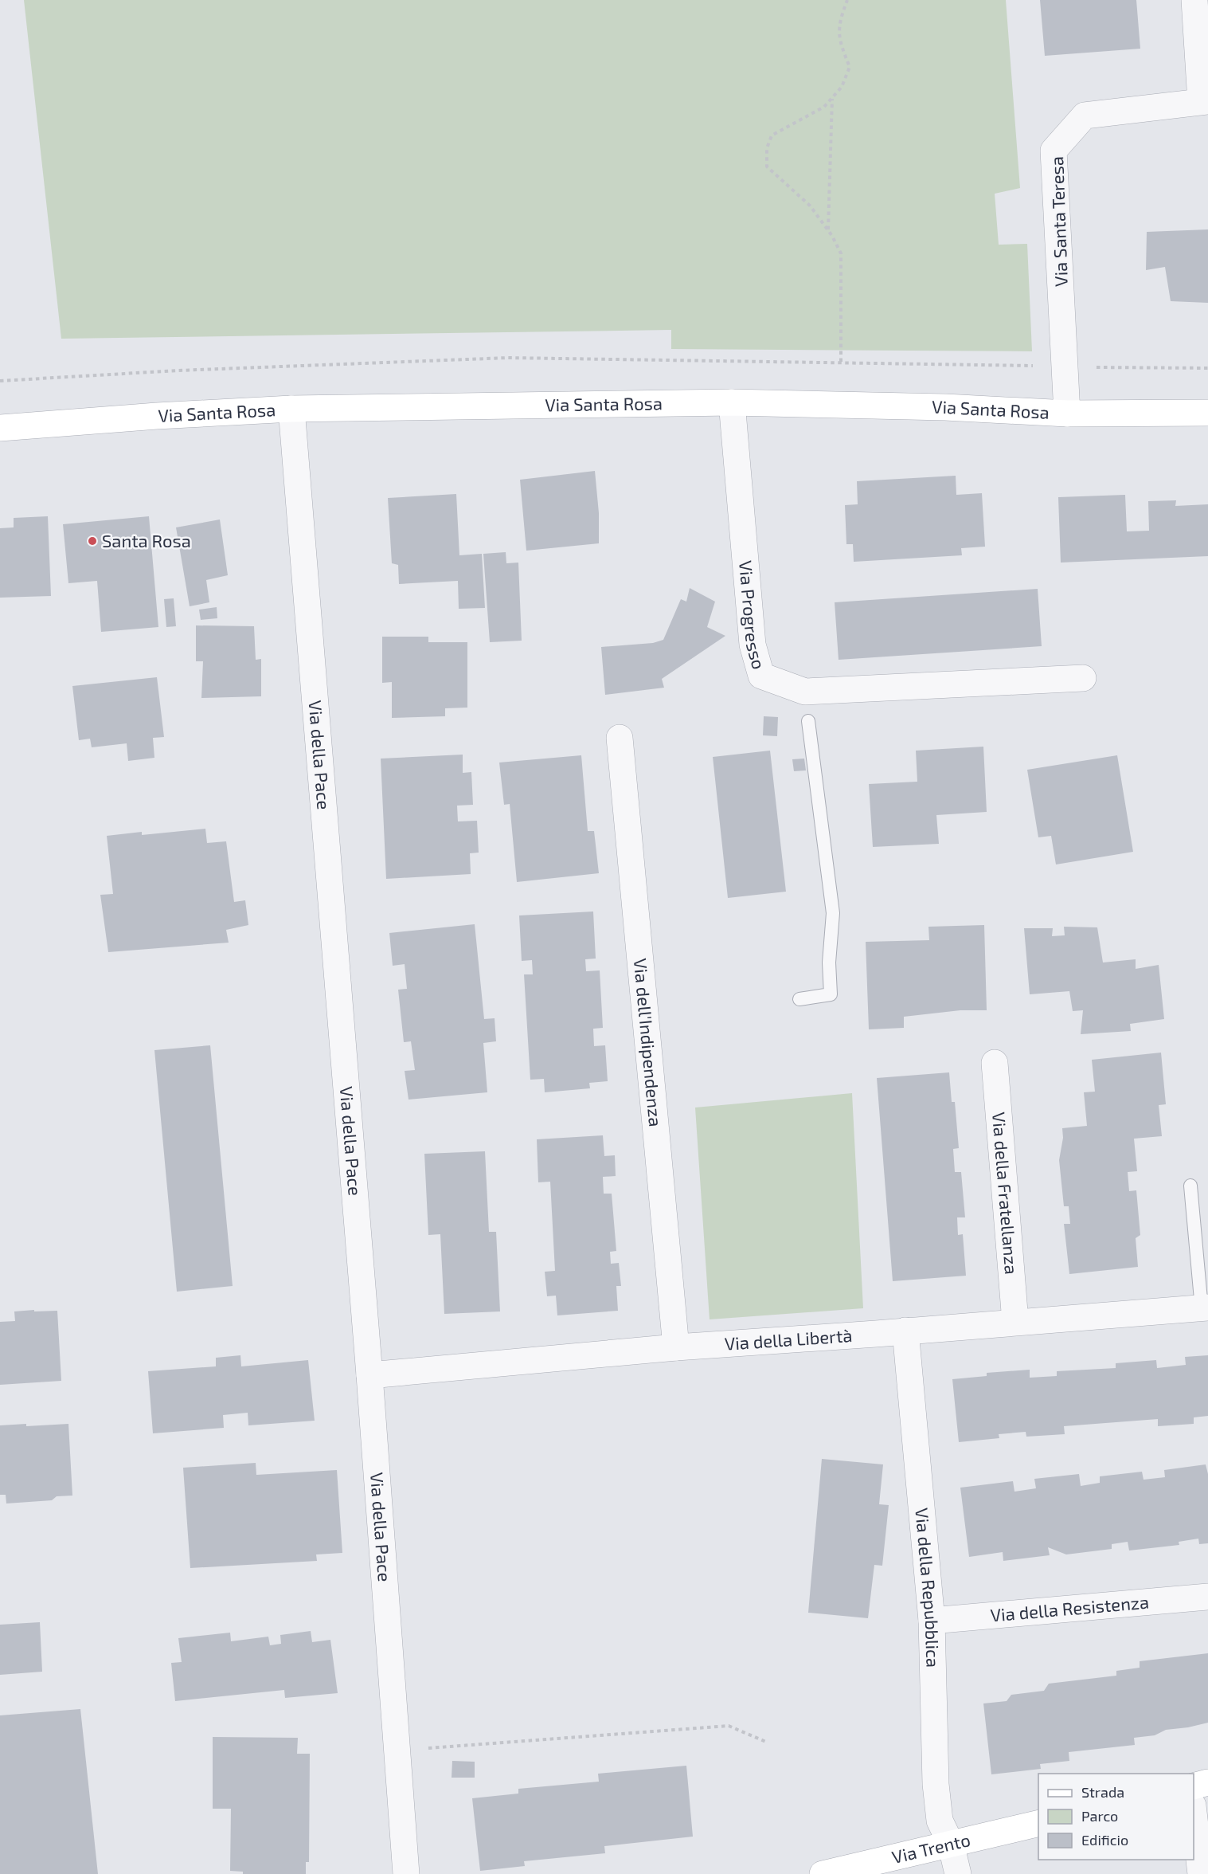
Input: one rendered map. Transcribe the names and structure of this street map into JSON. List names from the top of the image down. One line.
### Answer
{"streets":{"street":["Via Santa Teresa","Via Santa Rosa","Via Progresso","Via della Pace","Via dell'Indipendenza","Via della Fratellanza","Via della Libertà","Via della Repubblica","Via della Resistenza","Via Trento"]},"crossings":[["Via Santa Teresa","Via Santa Rosa"],["Via Santa Rosa","Via Progresso"],["Via Santa Rosa","Via della Pace"],["Via della Pace","Via della Libertà"],["Via dell'Indipendenza","Via della Libertà"],["Via della Fratellanza","Via della Libertà"],["Via della Libertà","Via della Repubblica"],["Via della Repubblica","Via della Resistenza"],["Via della Repubblica","Via Trento"]],"places":["Santa Rosa"],"legend":["Strada","Parco","Edificio"]}
